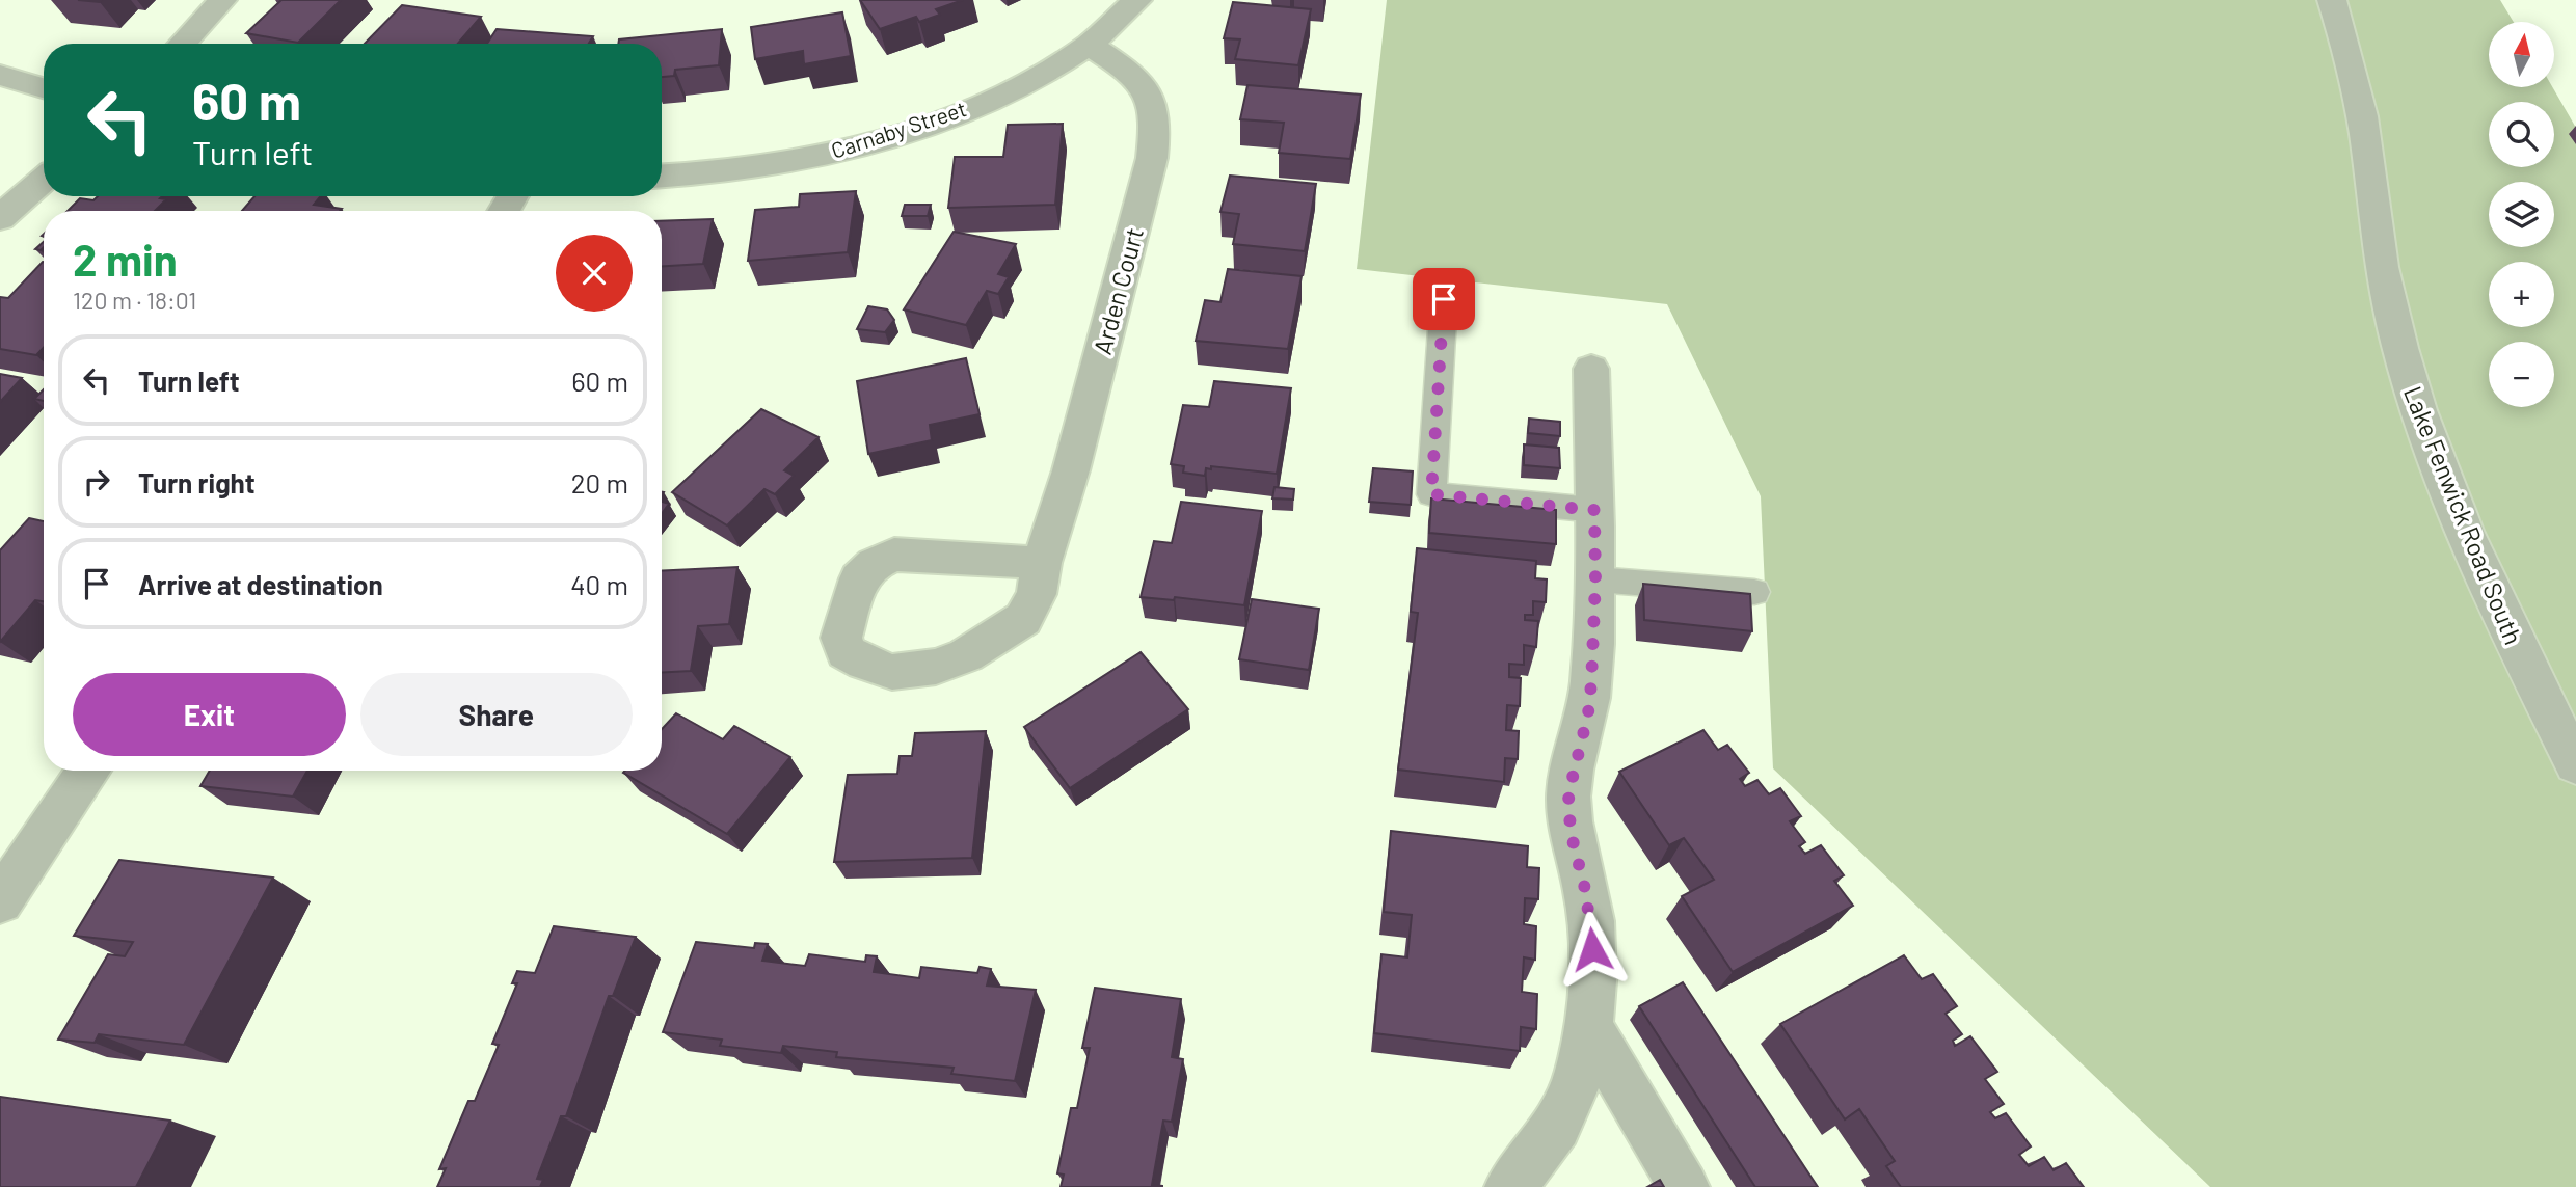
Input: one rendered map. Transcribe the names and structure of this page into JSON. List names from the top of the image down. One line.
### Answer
{"streets":{"street":["Carnaby Street","Arden Court","Lake Fenwick Road South"]},"crossings":[["Carnaby Street","Arden Court"]],"north":"top","page":{"map_buttons":["+","−"],"turn":["60 m","Turn left"],"heading":["2 min","120 m · 18:01"],"list":[{"name":"Turn left","value":"60 m"},{"name":"Turn right","value":"20 m"},{"name":"Arrive at destination","value":"40 m"}],"buttons":["Exit","Share"]}}
